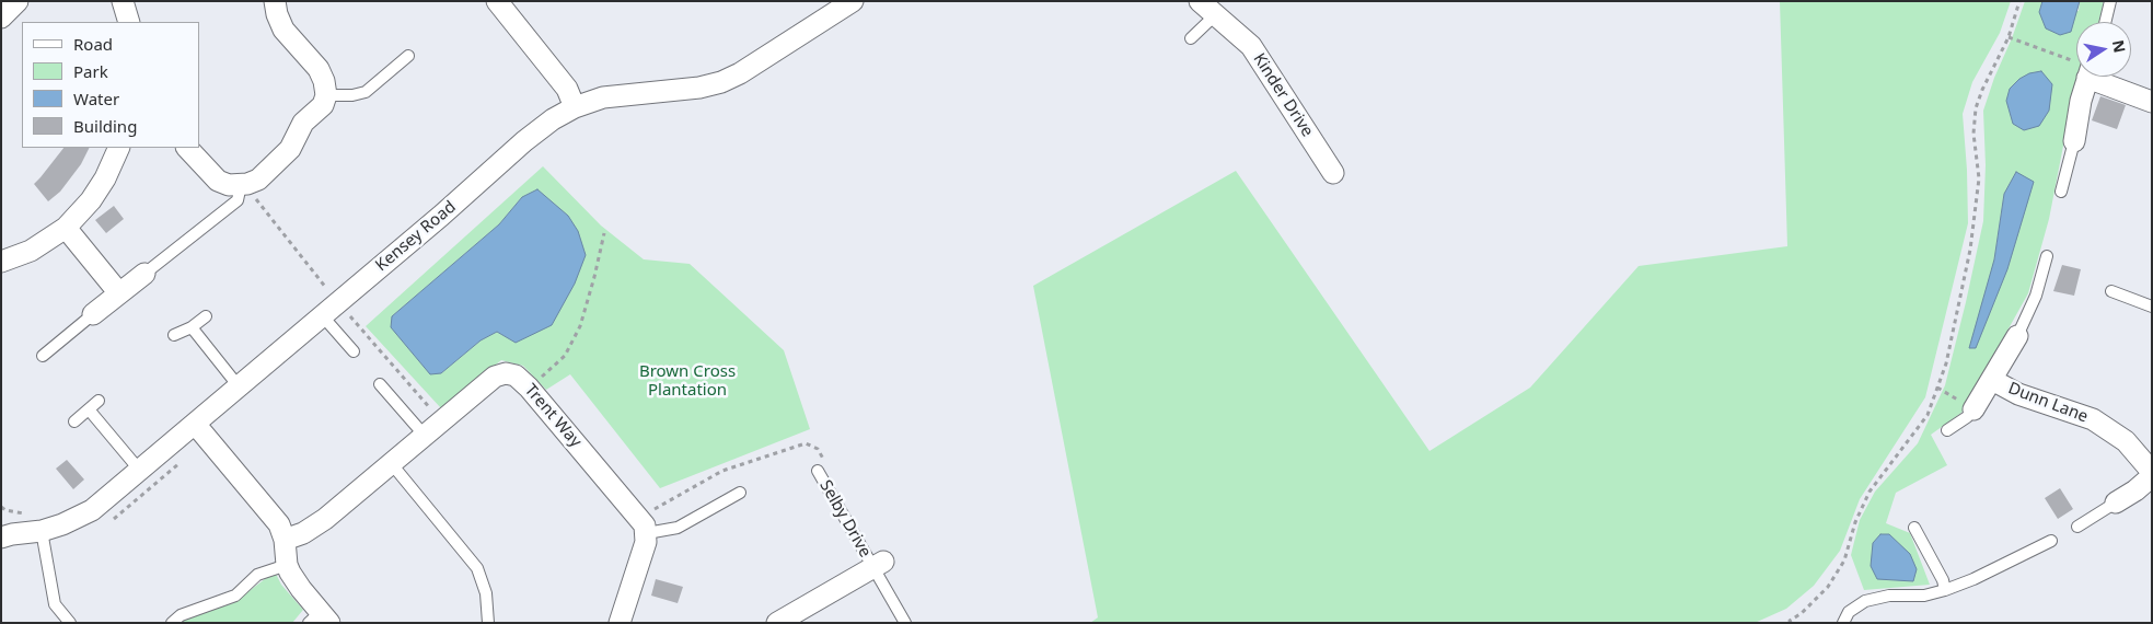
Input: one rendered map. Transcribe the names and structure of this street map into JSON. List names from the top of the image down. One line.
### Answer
{"streets":{"street":["Kinder Drive","Kensey Road","Dunn Lane","Trent Way","Selby Drive"]},"parks":["Brown Cross Plantation"],"legend":["Road","Park","Water","Building"],"north":"right"}
